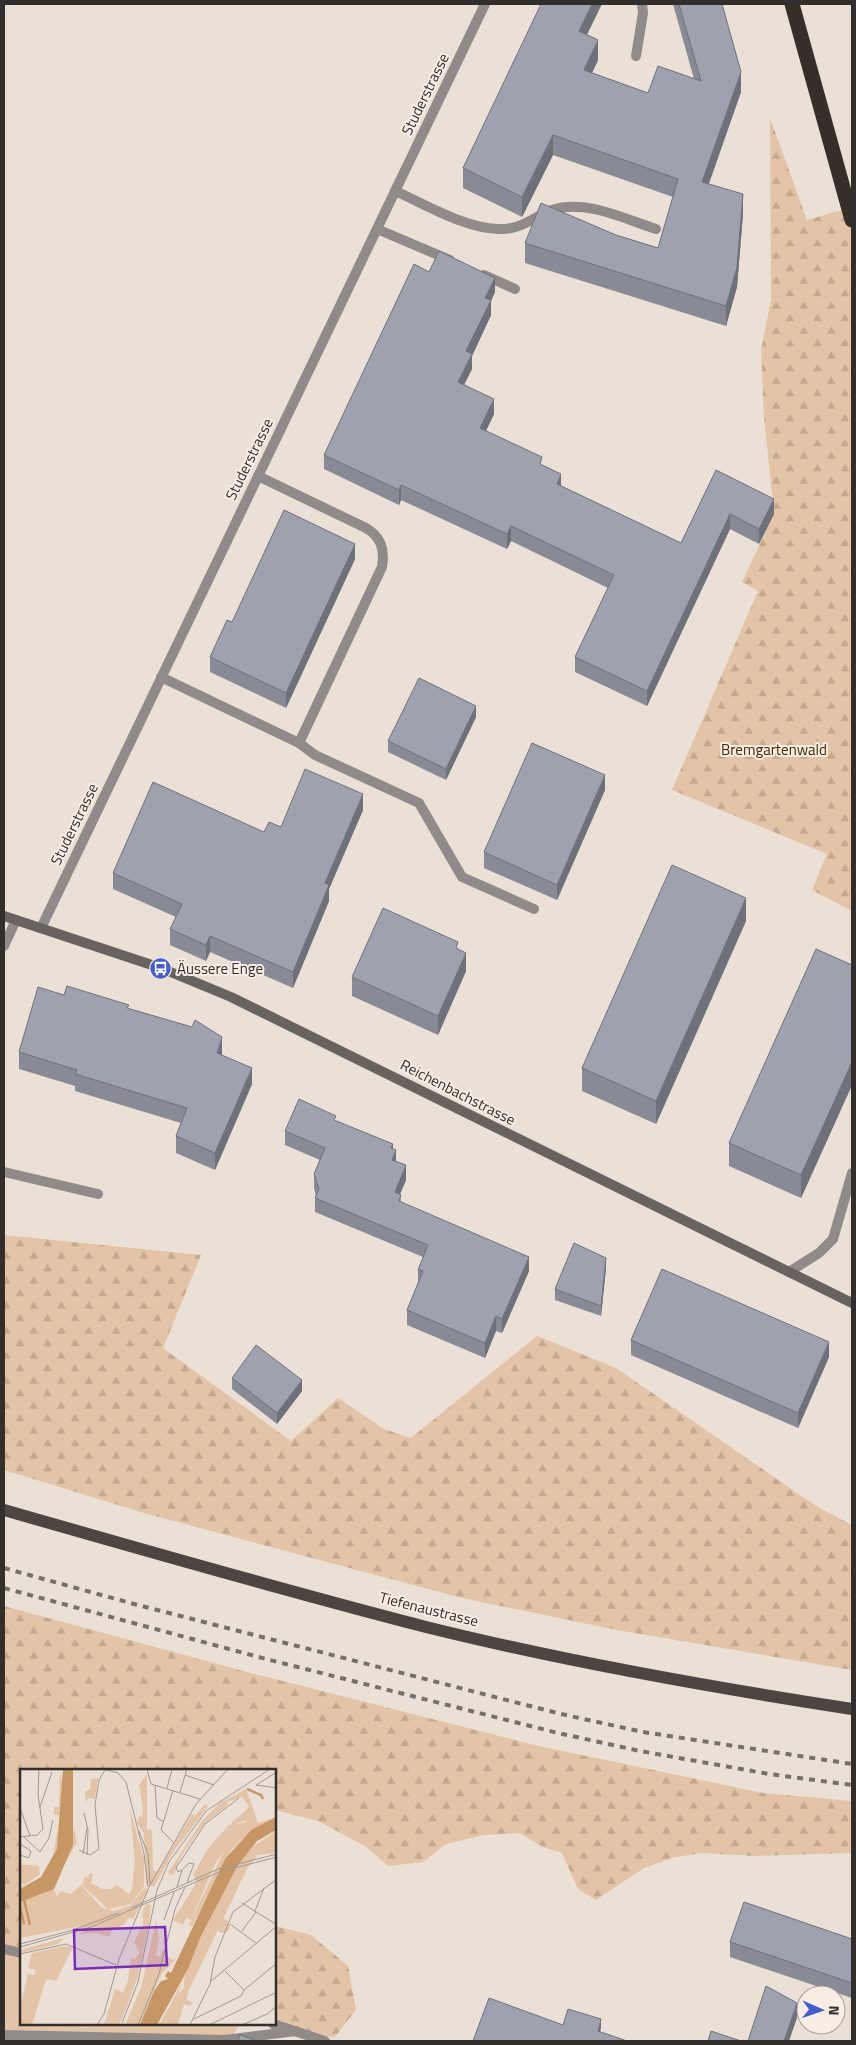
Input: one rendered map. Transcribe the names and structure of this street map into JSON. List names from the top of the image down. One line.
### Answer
{"streets":{"main road":["Tiefenaustrasse"],"street":["Studerstrasse","Reichenbachstrasse"]},"crossings":[["Studerstrasse","Reichenbachstrasse"]],"parks":["Bremgartenwald"],"places":{"bus stop":["Äussere Enge"]},"north":"right"}
